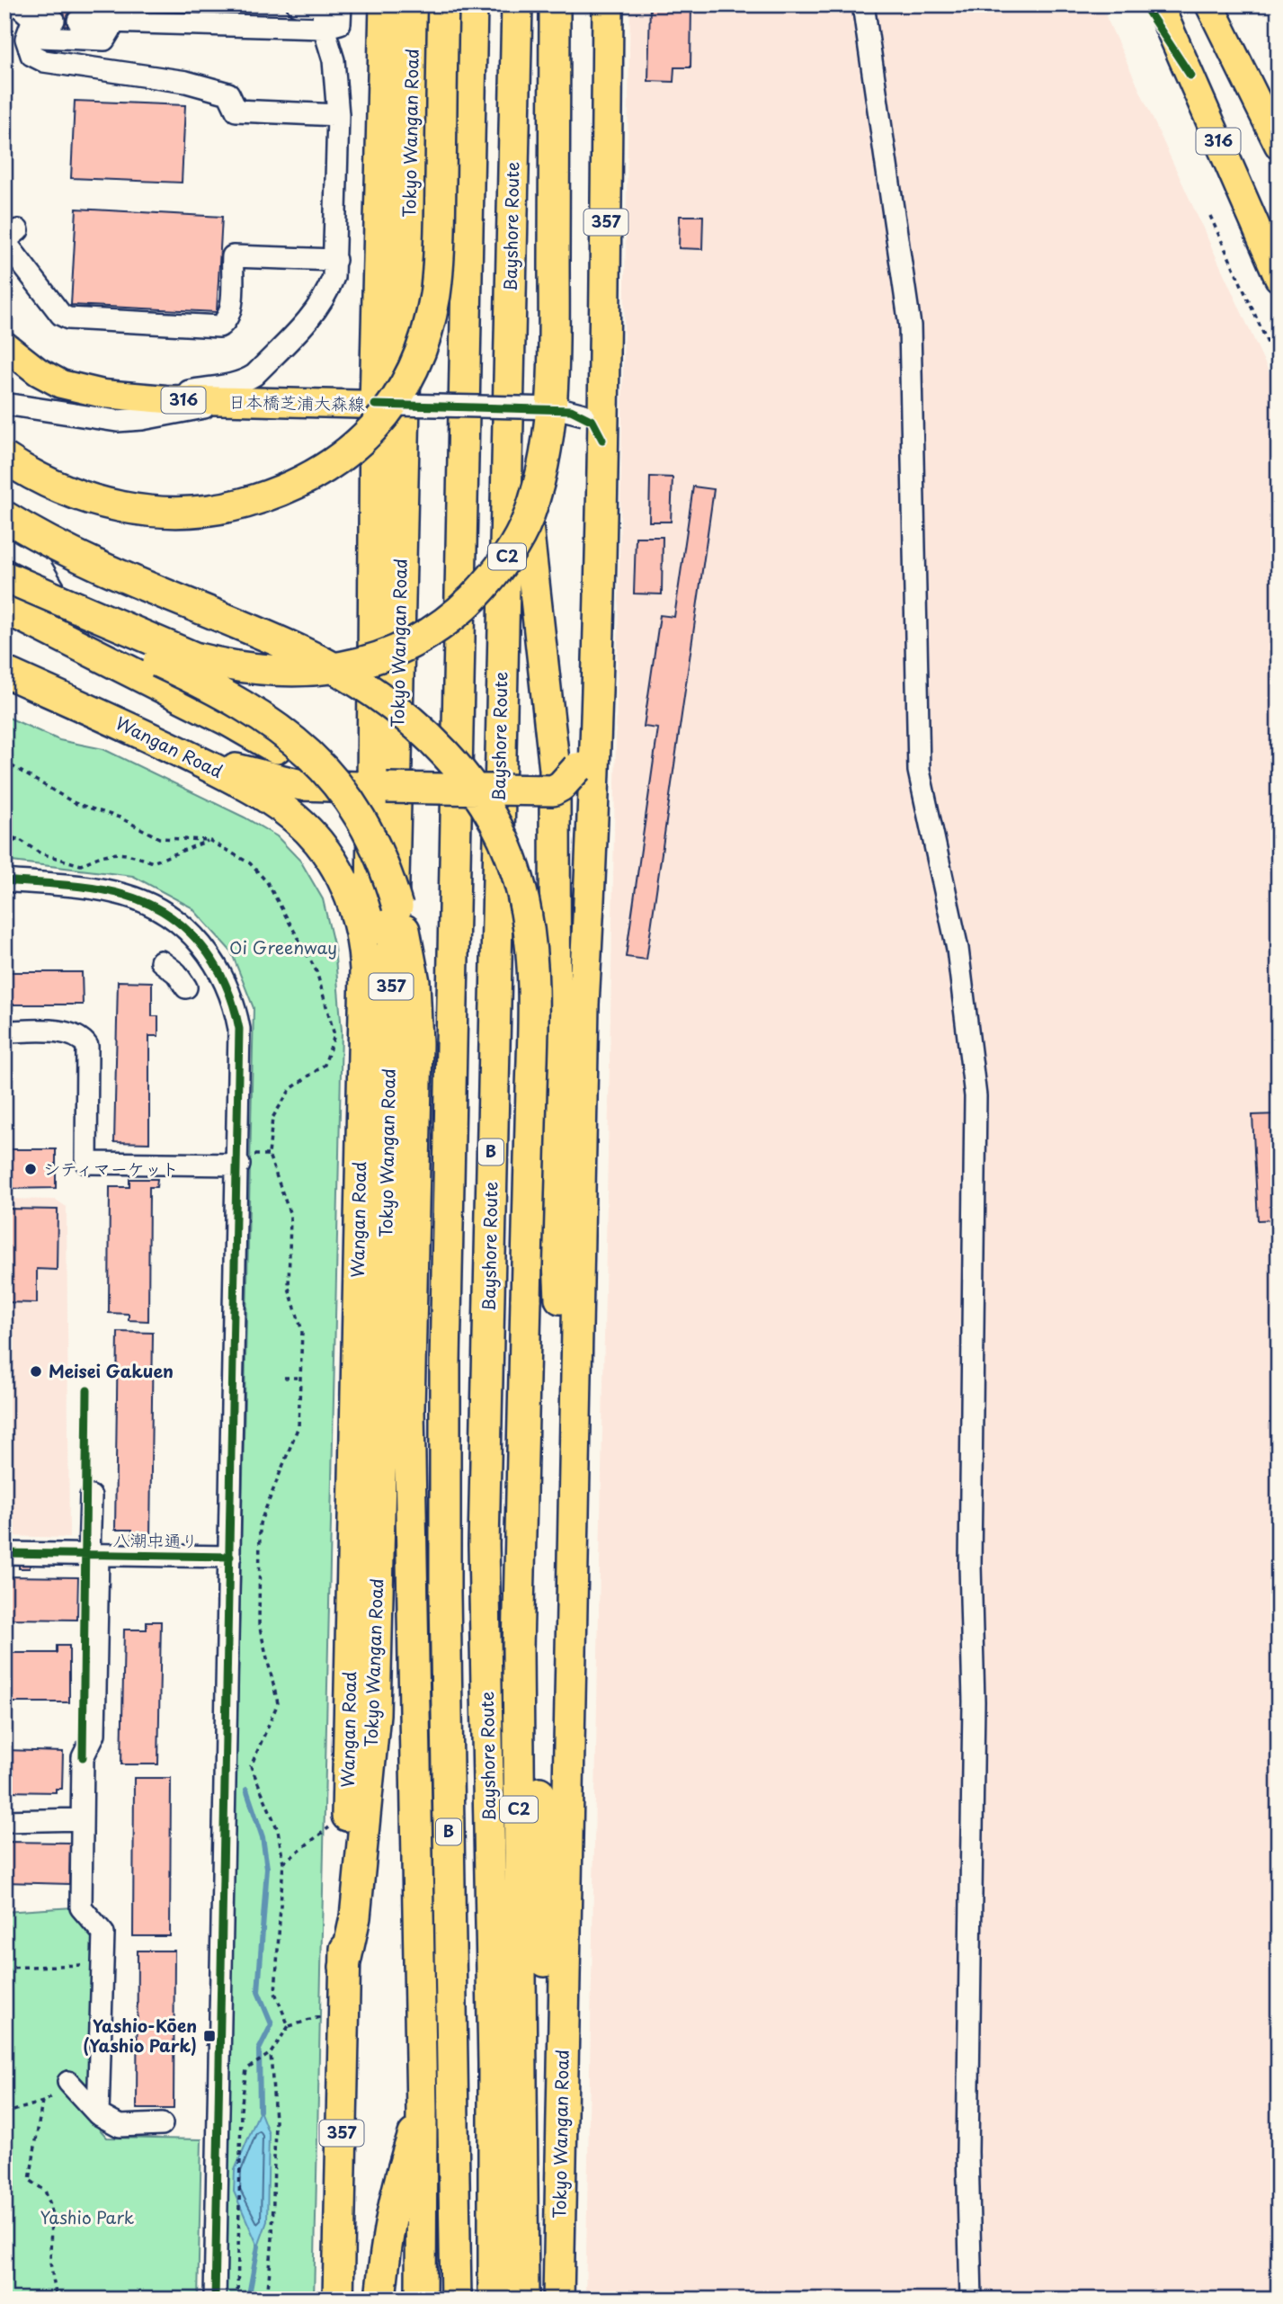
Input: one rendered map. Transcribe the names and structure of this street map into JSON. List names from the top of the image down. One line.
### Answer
{"streets":{"highway":["Tokyo Wangan Road","357","Bayshore Route","C2","Wangan Road","B"],"main road":["316","日本橋芝浦大森線"],"street":["八潮中通り"]},"crossings":[["Tokyo Wangan Road","Wangan Road"],["357","日本橋芝浦大森線"],["357","Wangan Road"]],"parks":["Oi Greenway","Yashio Park"],"places":{"other":["シティマーケット","Meisei Gakuen"],"transit":["Yashio-Kōen (Yashio Park)"]}}
